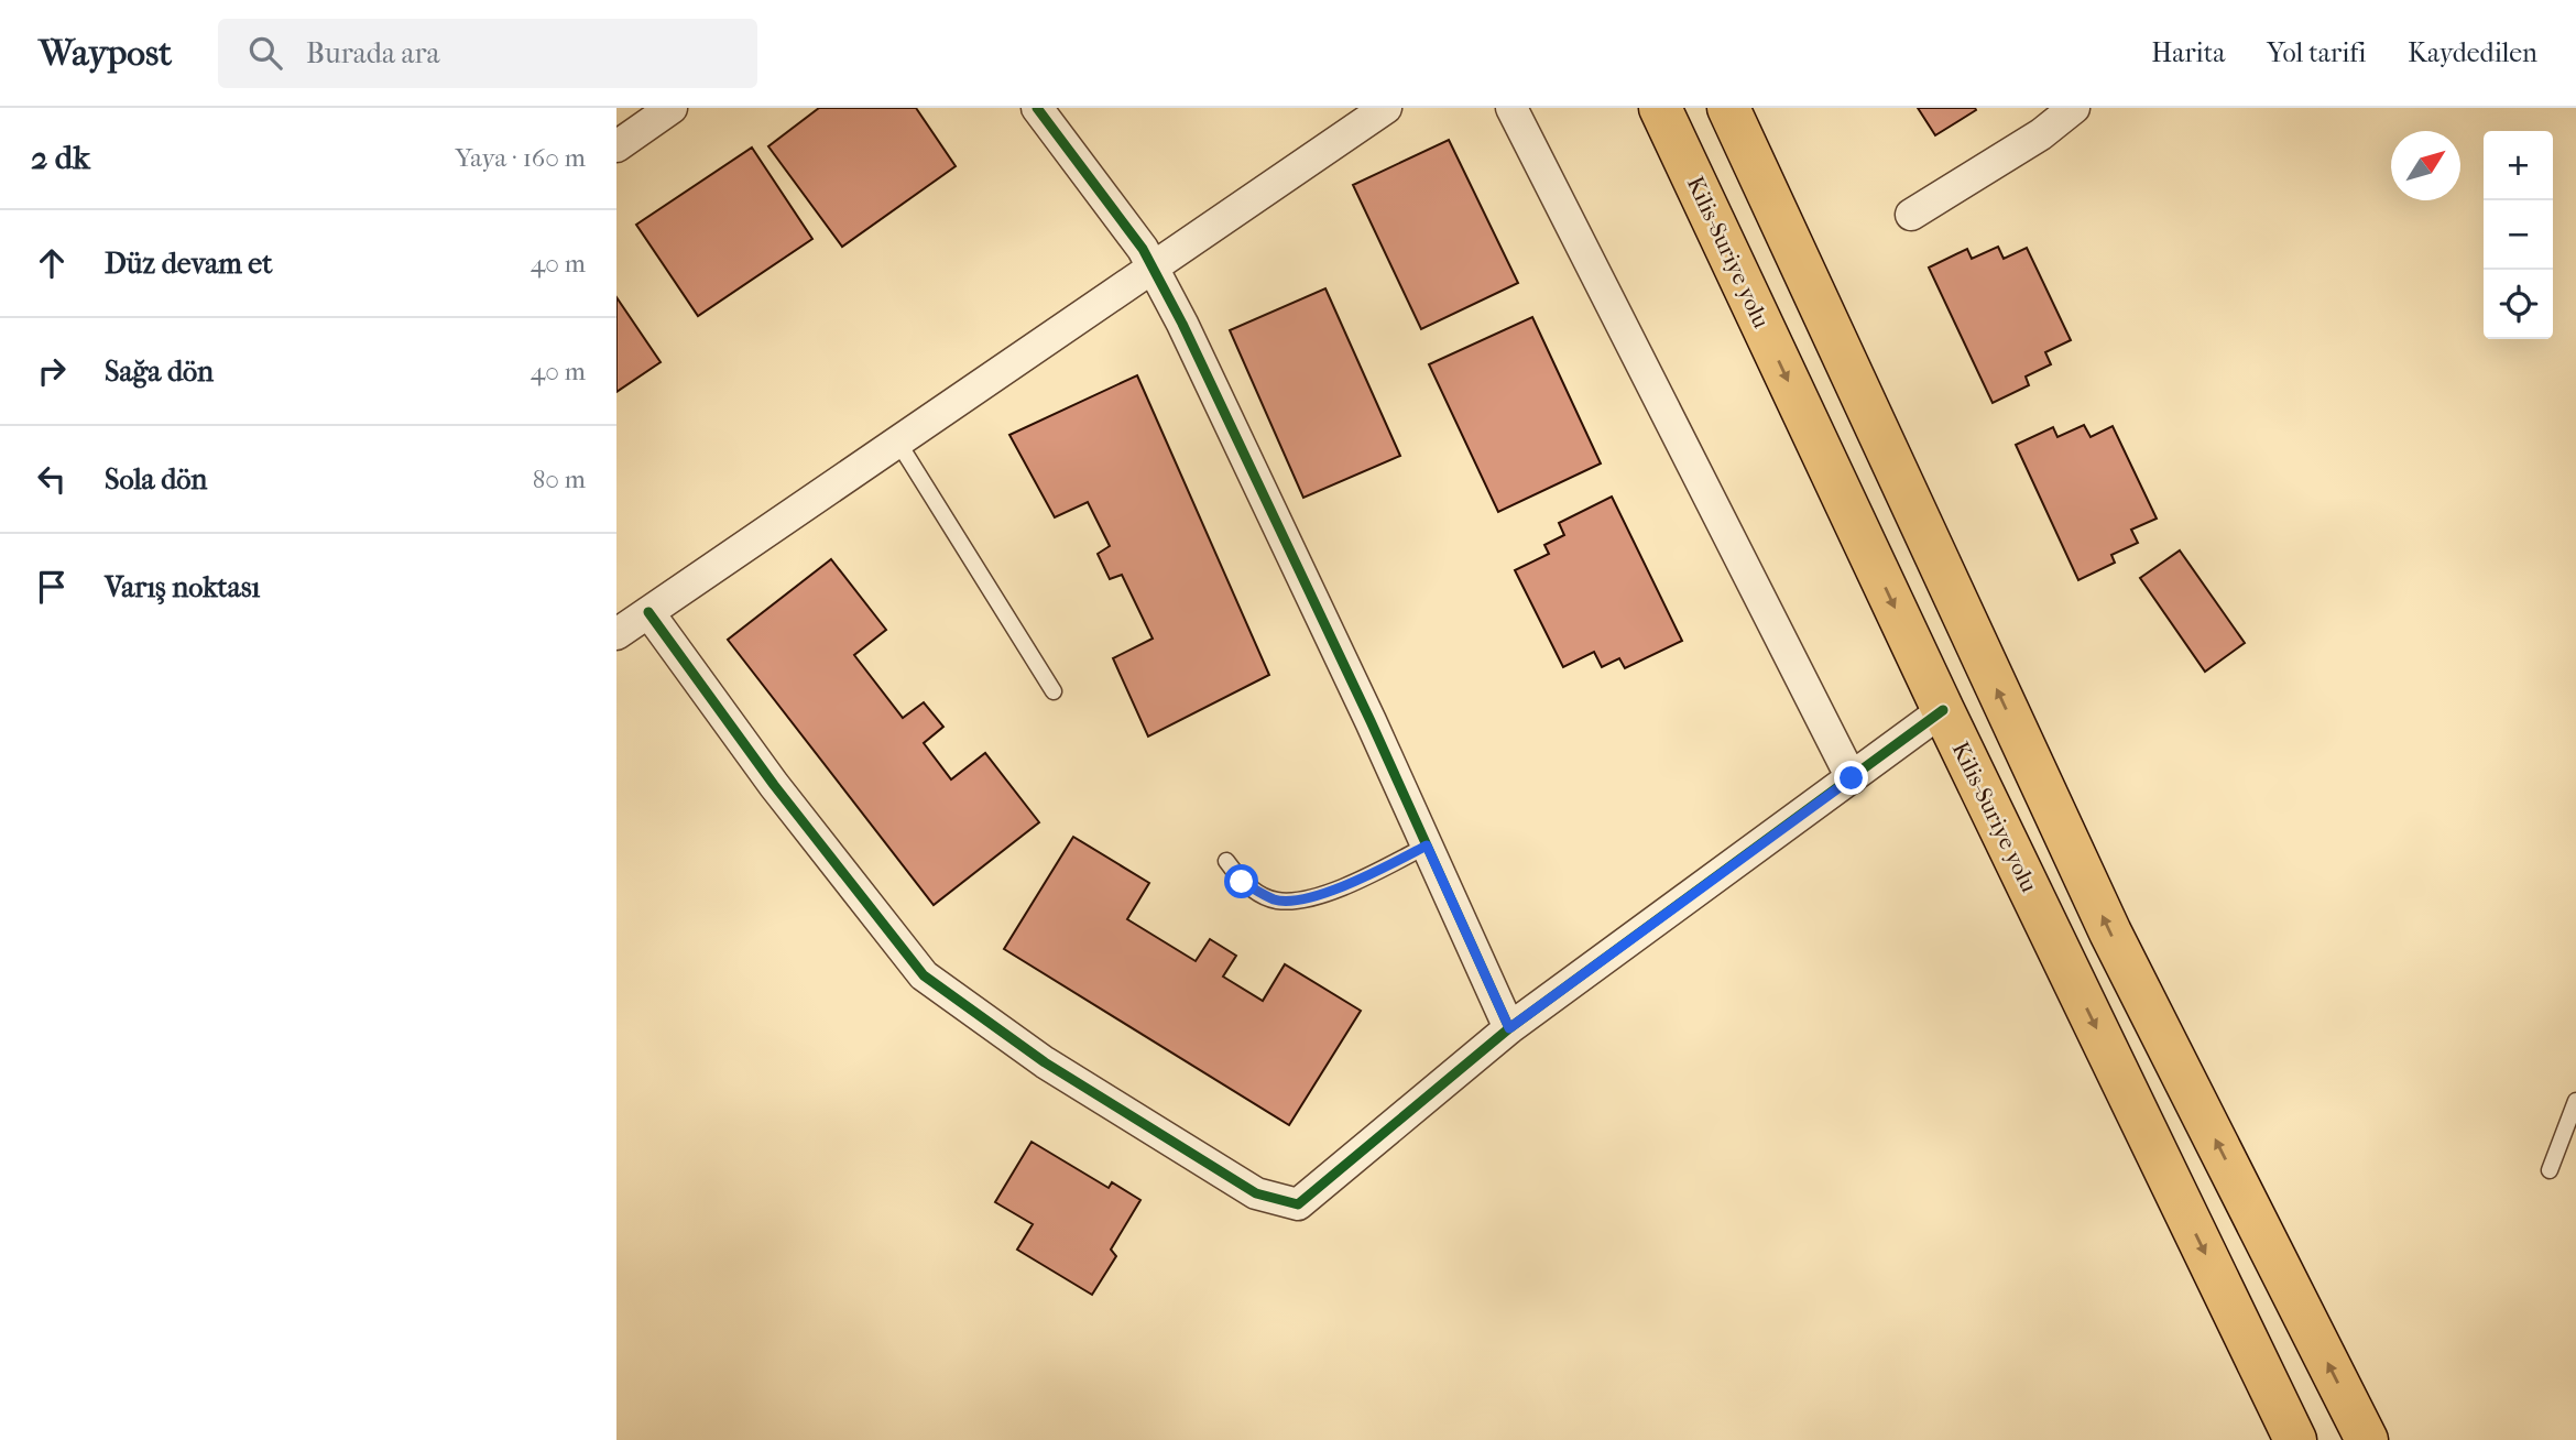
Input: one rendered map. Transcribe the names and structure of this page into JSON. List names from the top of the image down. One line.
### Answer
{"streets":{"highway":["Kilis-Suriye yolu"]},"north":"top right","page":{"header":"Waypost","search":"Burada ara","nav":["Harita","Yol tarifi","Kaydedilen"],"heading":["2 dk","Yaya · 160 m"],"map_buttons":["+","−"],"list":[["Düz devam et","40 m"],["Sağa dön","40 m"],["Sola dön","80 m"],"Varış noktası"]}}
